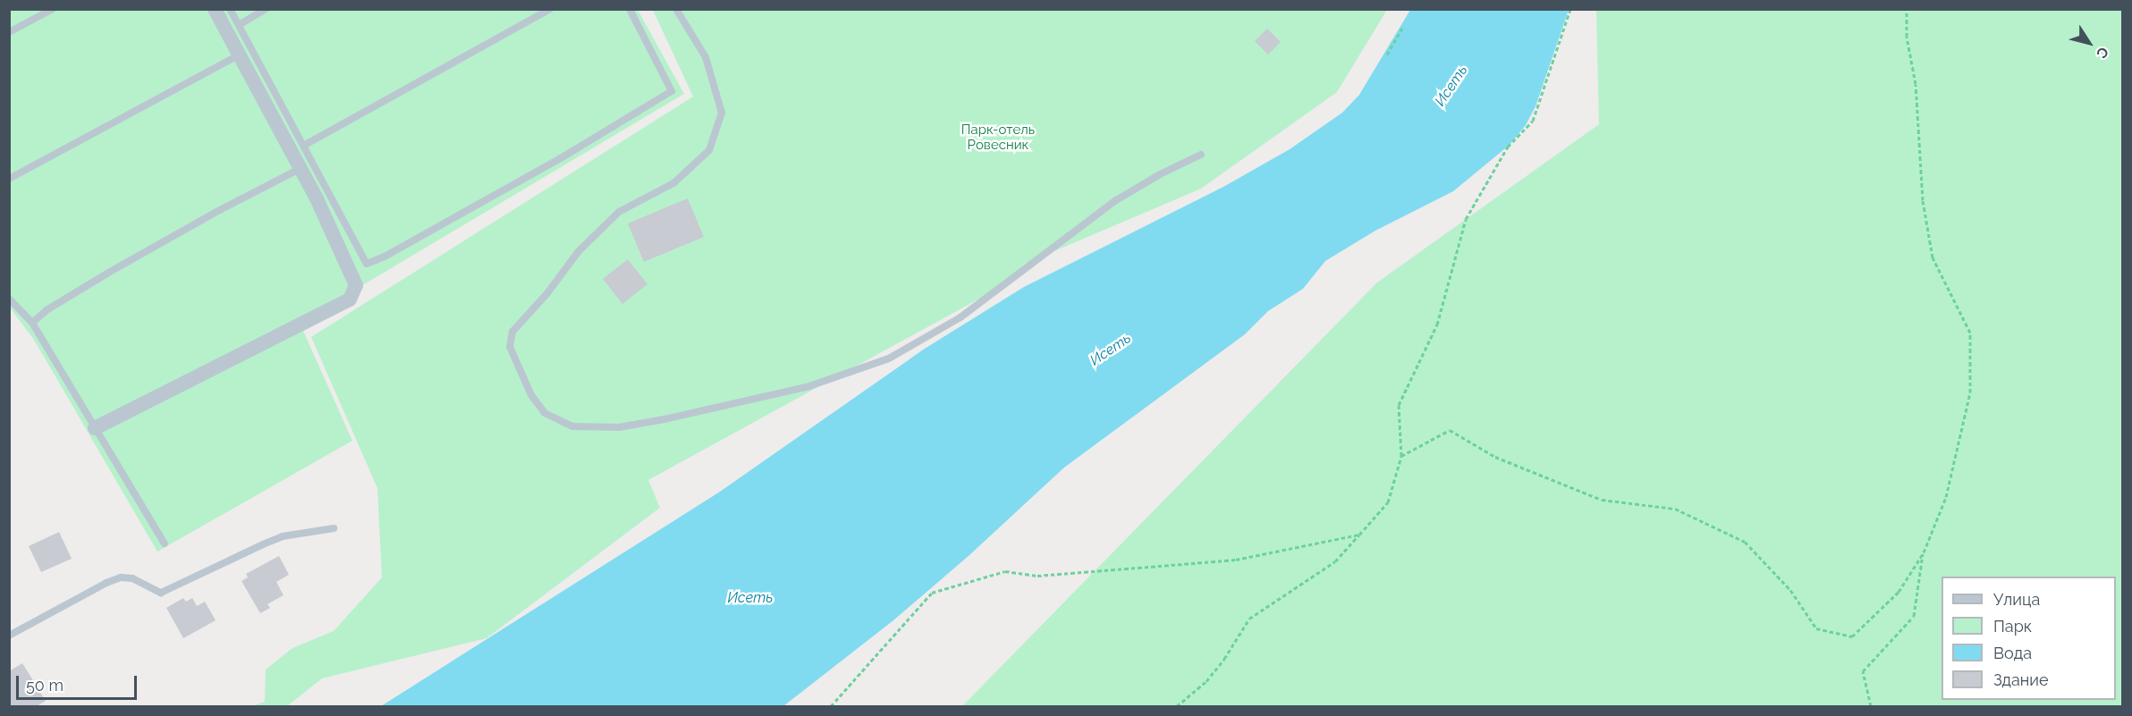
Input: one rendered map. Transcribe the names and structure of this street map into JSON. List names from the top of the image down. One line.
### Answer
{"water":["Исеть"],"parks":["Парк-отель Ровесник"],"legend":["Улица","Парк","Вода","Здание"],"scale_bar":"50 m","north":"bottom right"}
